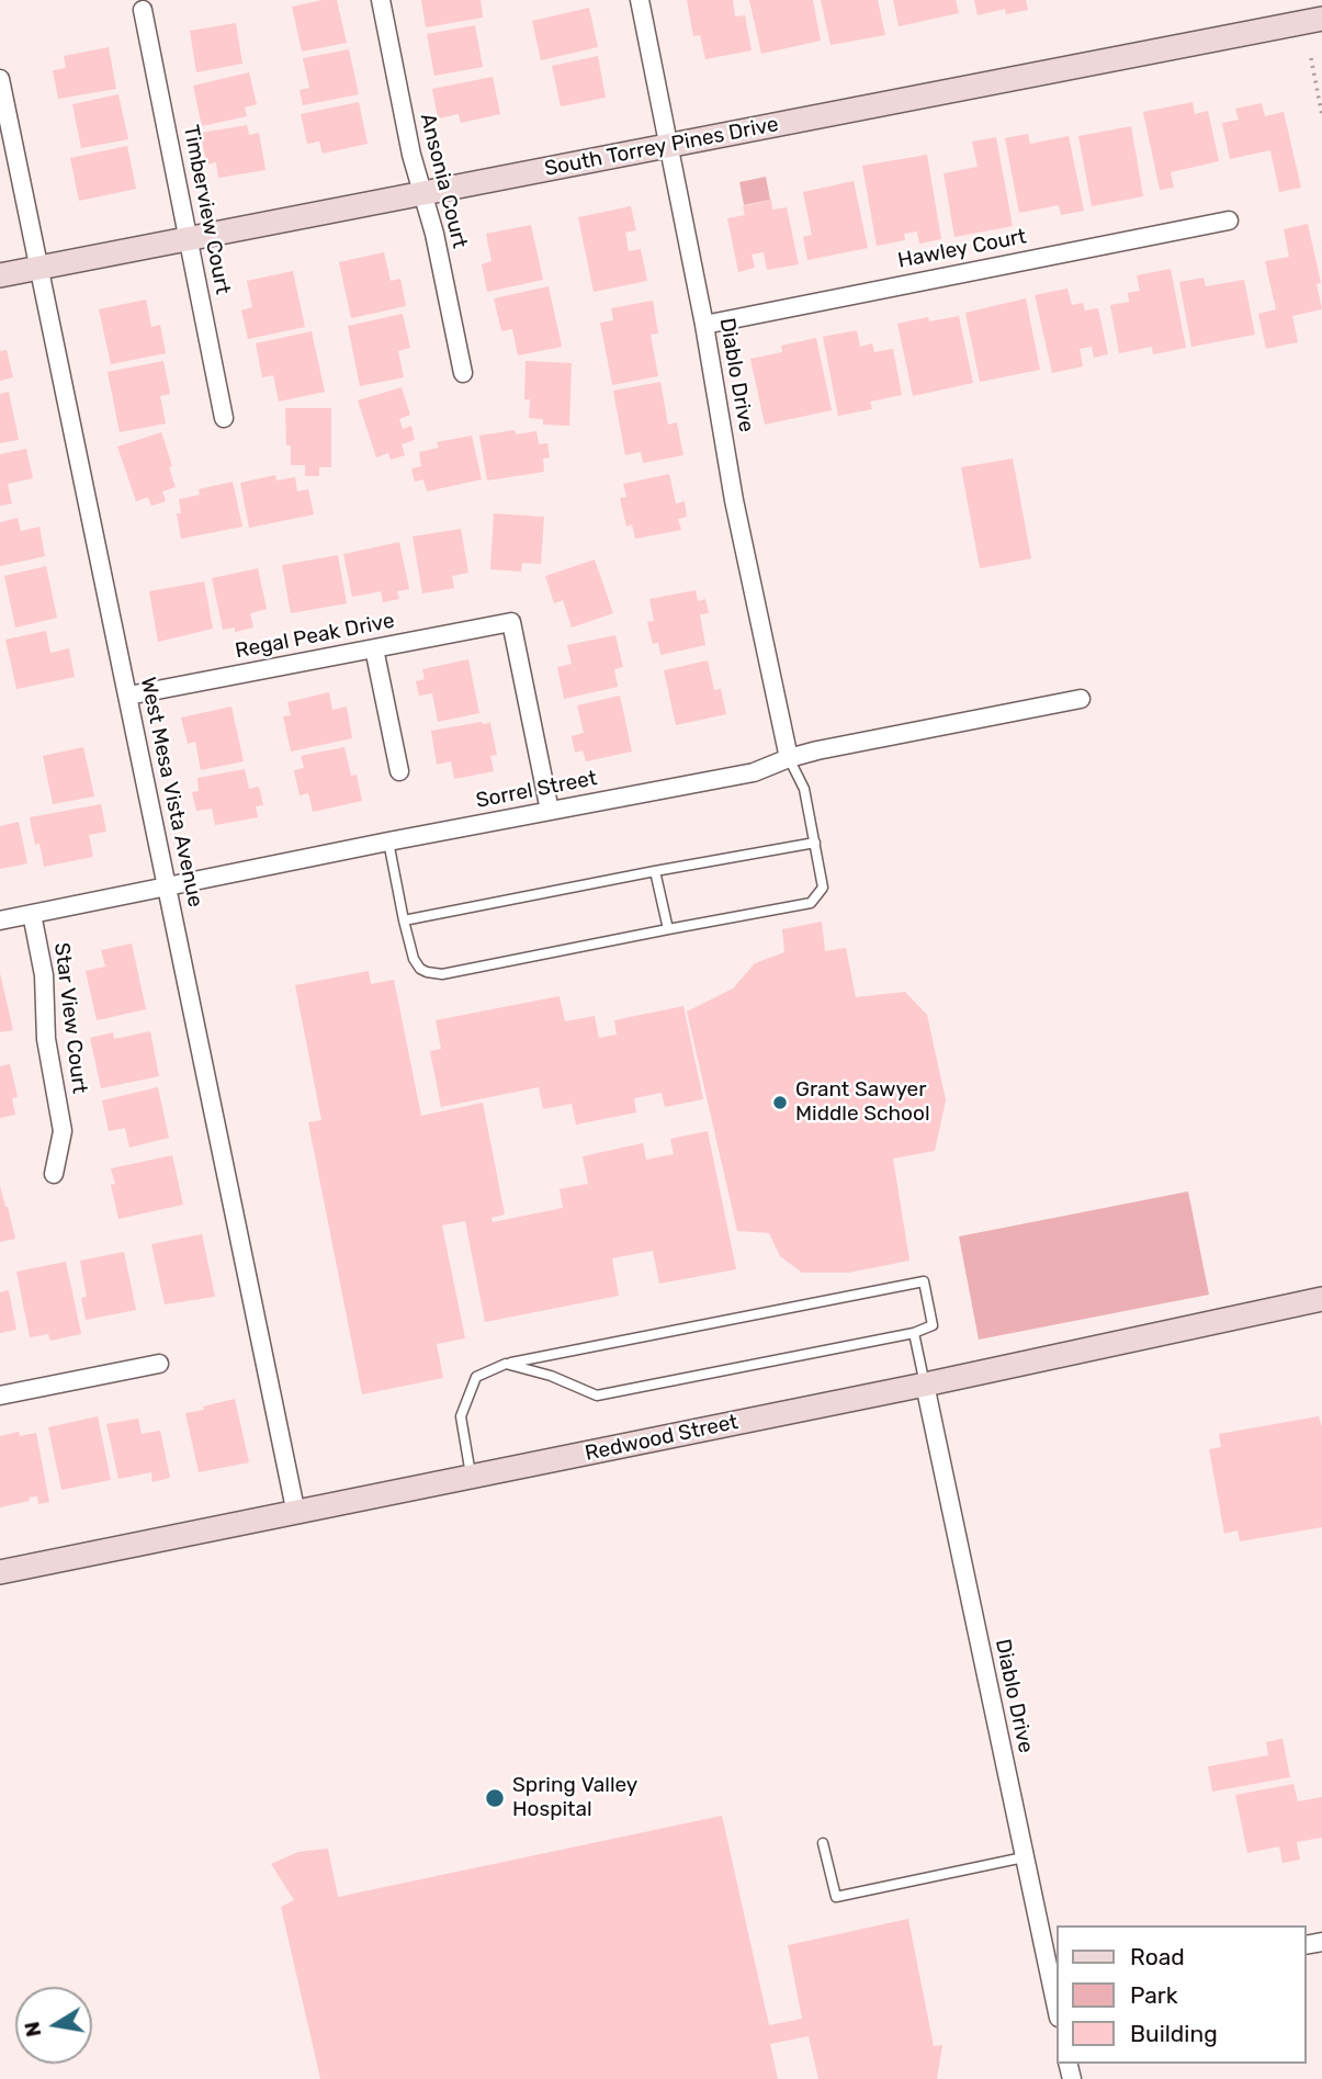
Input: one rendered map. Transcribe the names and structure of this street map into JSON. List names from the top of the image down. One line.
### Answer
{"streets":{"main road":["South Torrey Pines Drive","Redwood Street"],"street":["Ansonia Court","Timberview Court","Hawley Court","Diablo Drive","Regal Peak Drive","Sorrel Street","West Mesa Vista Avenue","Star View Court"]},"crossings":[["South Torrey Pines Drive","Ansonia Court"],["South Torrey Pines Drive","Timberview Court"],["South Torrey Pines Drive","Diablo Drive"],["South Torrey Pines Drive","West Mesa Vista Avenue"],["Hawley Court","Diablo Drive"],["Diablo Drive","Sorrel Street"],["Diablo Drive","Redwood Street"],["Regal Peak Drive","Sorrel Street"],["Regal Peak Drive","West Mesa Vista Avenue"],["Sorrel Street","West Mesa Vista Avenue"],["Sorrel Street","Star View Court"],["West Mesa Vista Avenue","Redwood Street"]],"places":["Grant Sawyer Middle School","Spring Valley Hospital"],"legend":["Road","Park","Building"],"north":"left"}
